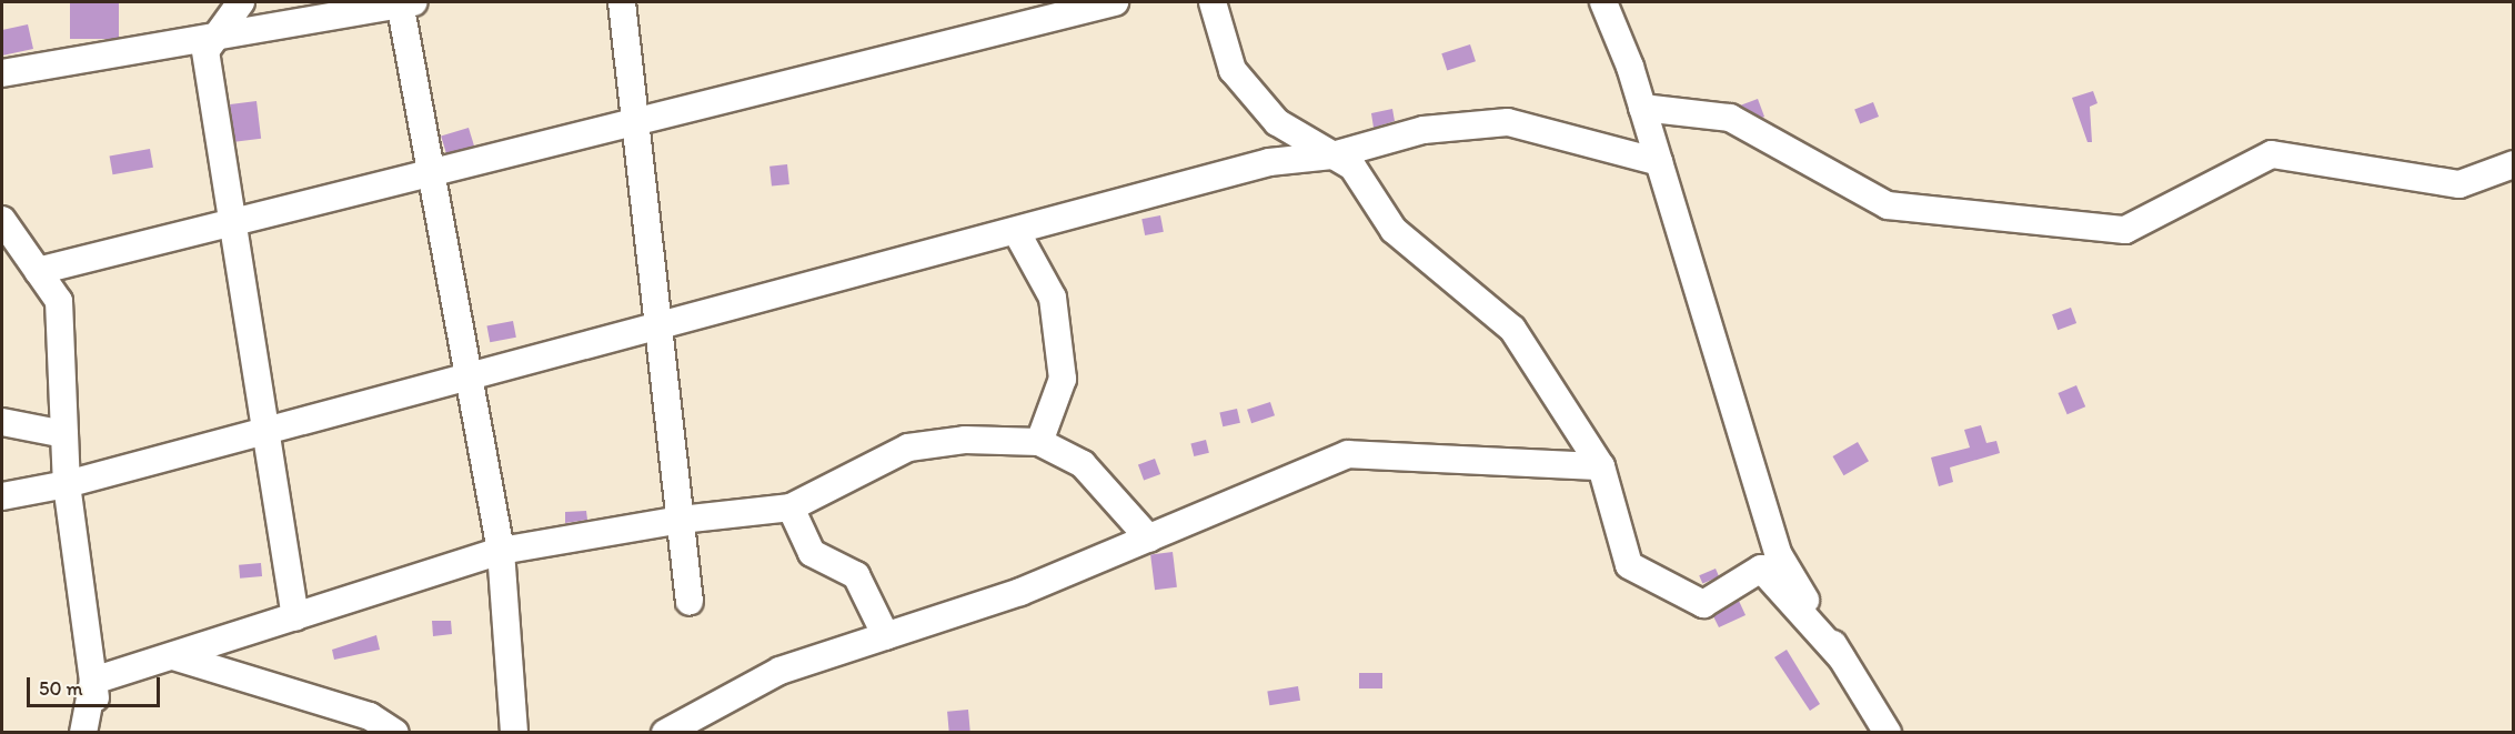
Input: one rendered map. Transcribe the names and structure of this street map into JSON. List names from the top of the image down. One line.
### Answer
{"scale_bar":"50 m"}
